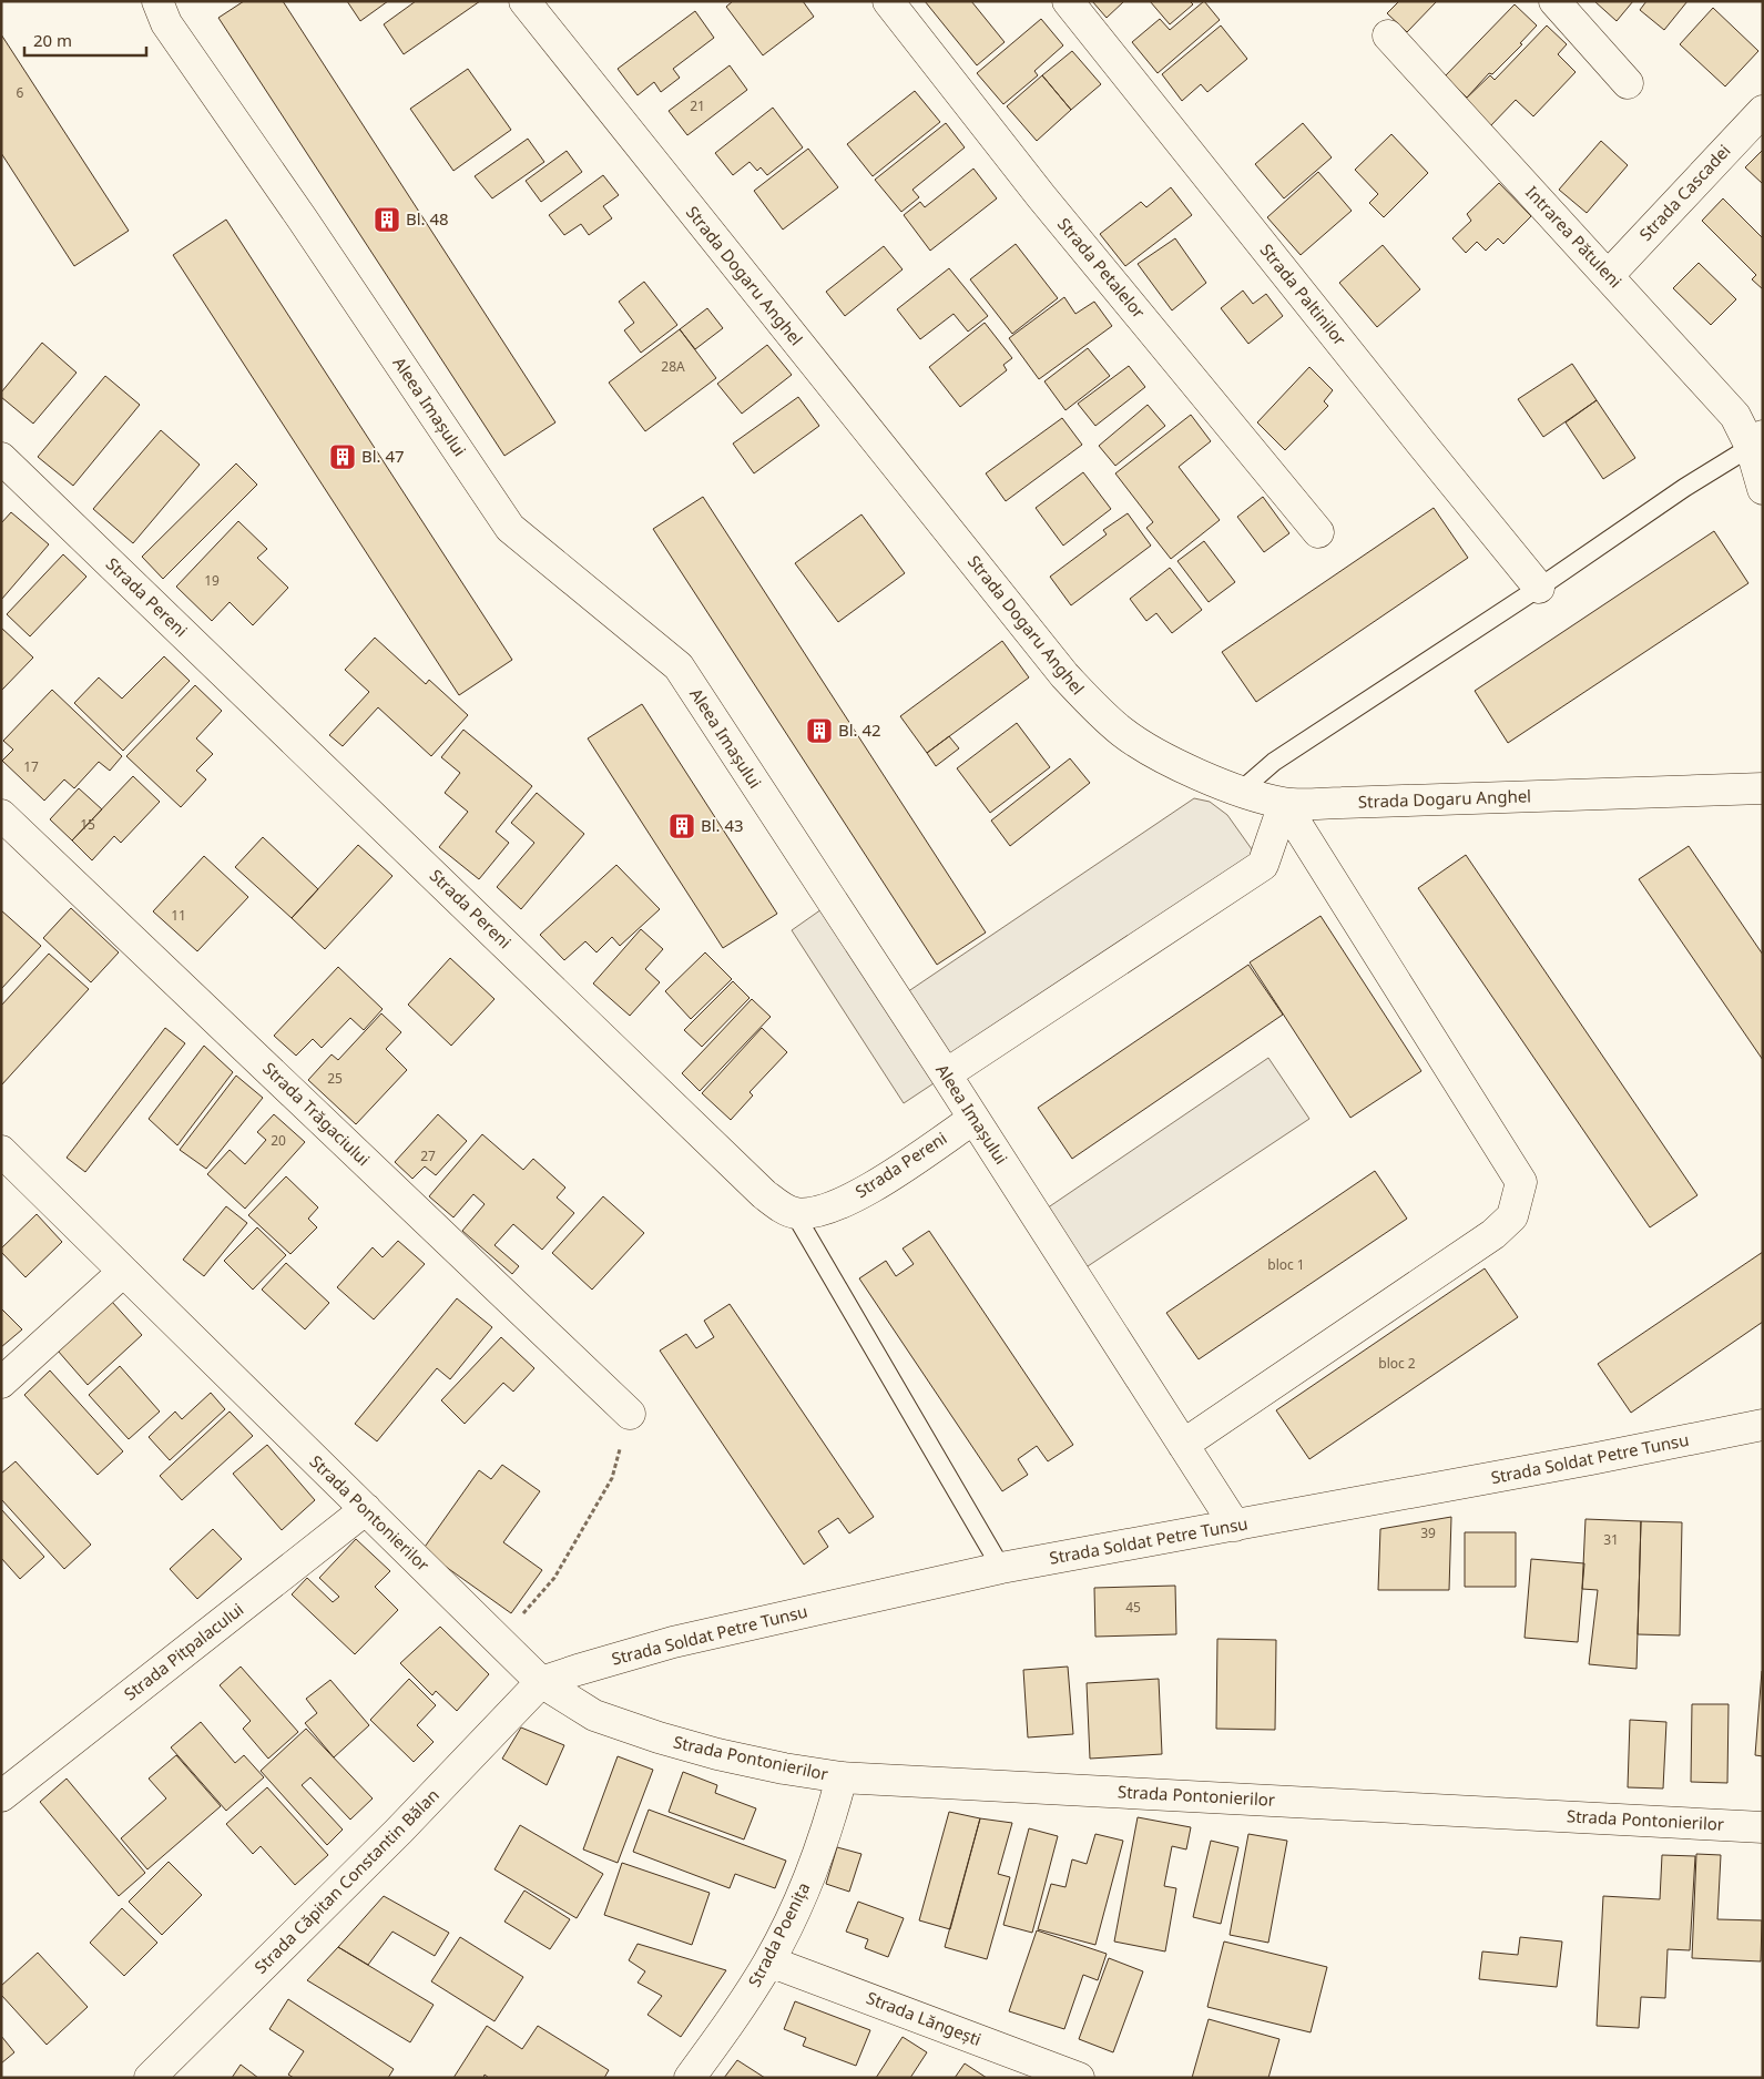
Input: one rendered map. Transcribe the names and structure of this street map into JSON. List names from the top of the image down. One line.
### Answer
{"streets":{"street":["Strada Cascadei","Intrarea Pătuleni","Strada Petalelor","Strada Dogaru Anghel","Strada Paltinilor","Aleea Imașului","Strada Pereni","Strada Trăgaciului","Strada Soldat Petre Tunsu","Strada Pontonierilor","Strada Pitpalacului","Strada Căpitan Constantin Bălan","Strada Poenița","Strada Lăngești"]},"crossings":[["Strada Cascadei","Intrarea Pătuleni"],["Aleea Imașului","Strada Pereni"],["Aleea Imașului","Strada Soldat Petre Tunsu"],["Strada Soldat Petre Tunsu","Strada Pontonierilor"],["Strada Soldat Petre Tunsu","Strada Căpitan Constantin Bălan"],["Strada Pontonierilor","Strada Pitpalacului"],["Strada Pontonierilor","Strada Căpitan Constantin Bălan"],["Strada Pontonierilor","Strada Poenița"],["Strada Poenița","Strada Lăngești"]],"places":{"building":["Bl. 48","Bl. 47","Bl. 42","Bl. 43"]},"house_numbers":["6","21","28A","19","17","15","11","25","20","27","bloc 1","bloc 2","39","31","45"],"scale_bar":"20 m"}
